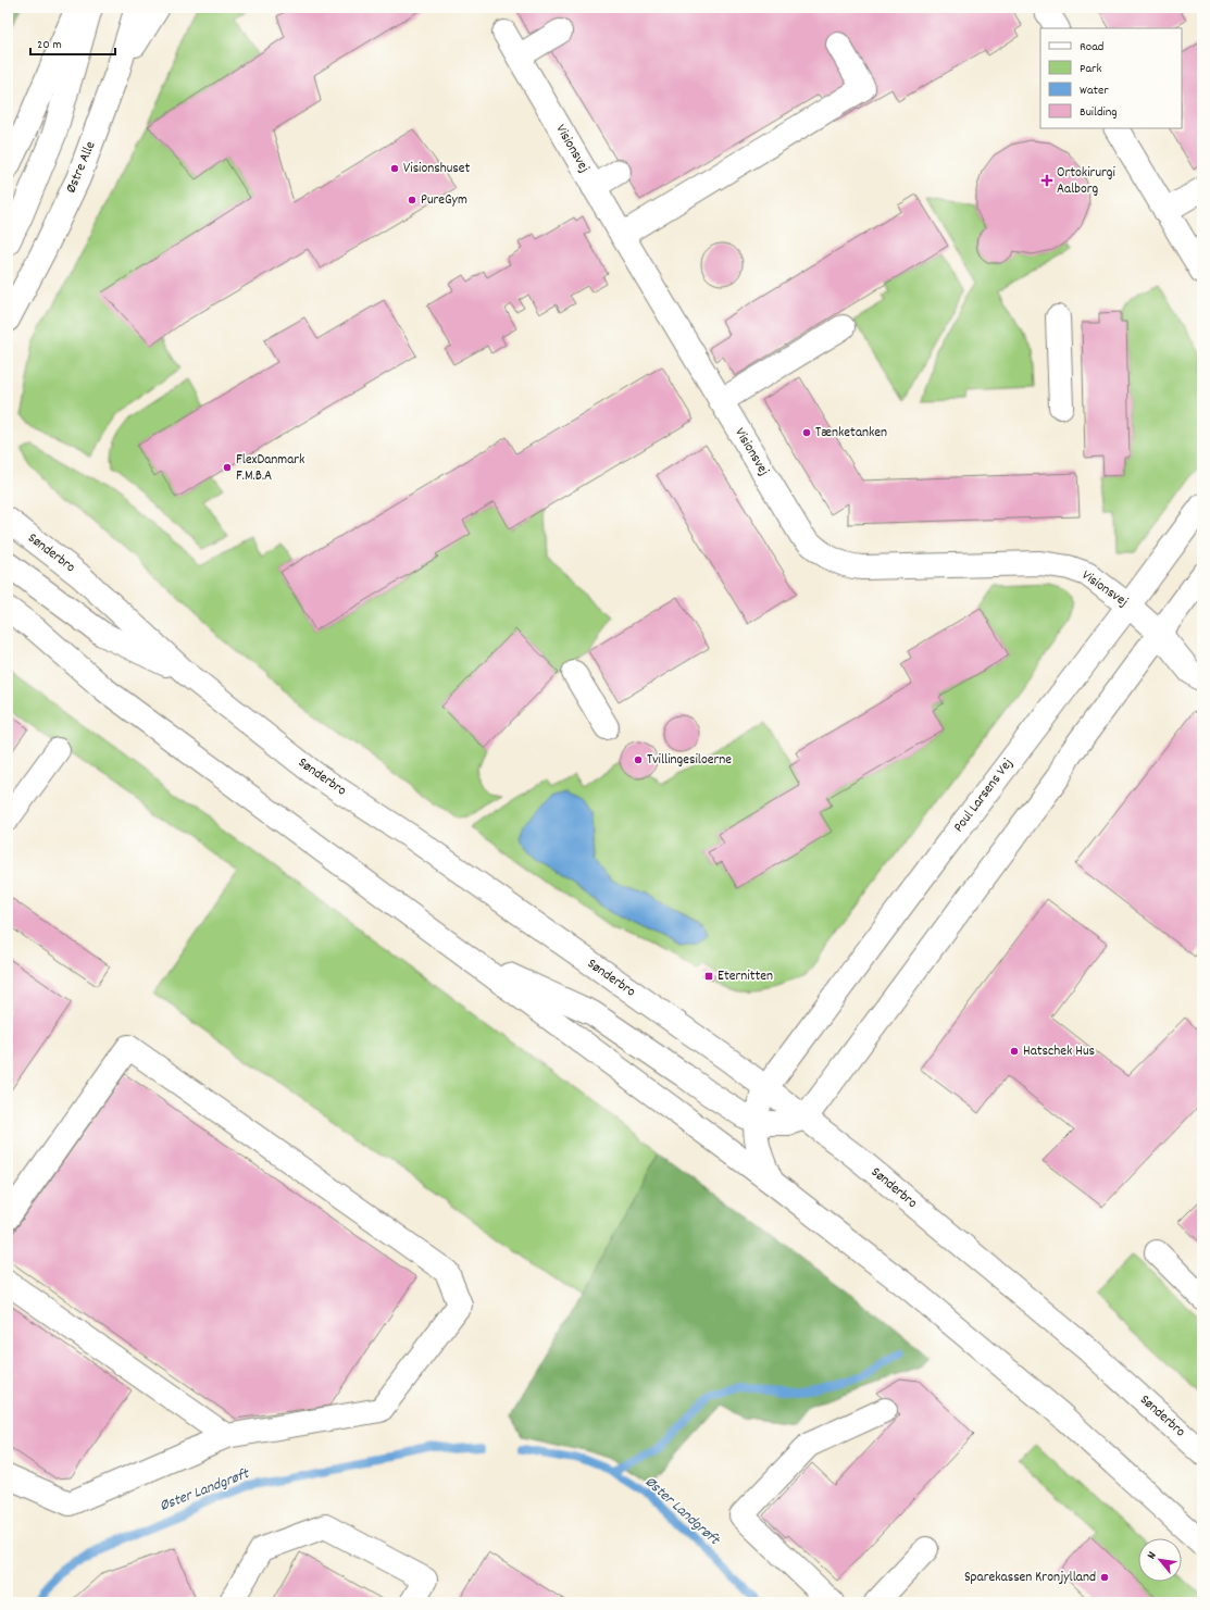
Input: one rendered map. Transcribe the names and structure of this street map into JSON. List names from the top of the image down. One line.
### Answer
{"streets":{"street":["Visionsvej","Østre Alle","Sønderbro","Poul Larsens Vej"]},"crossings":[["Visionsvej","Poul Larsens Vej"],["Sønderbro","Poul Larsens Vej"]],"water":["Øster Landgrøft"],"places":{"other":["Visionshuset","PureGym","Tænketanken","FlexDanmark F.M.B.A","Tvillingesiloerne","Hatschek Hus","Sparekassen Kronjylland"],"health":["Ortokirurgi Aalborg"],"transit":["Eternitten"]},"legend":["Road","Park","Water","Building"],"scale_bar":"20 m","north":"top left"}
